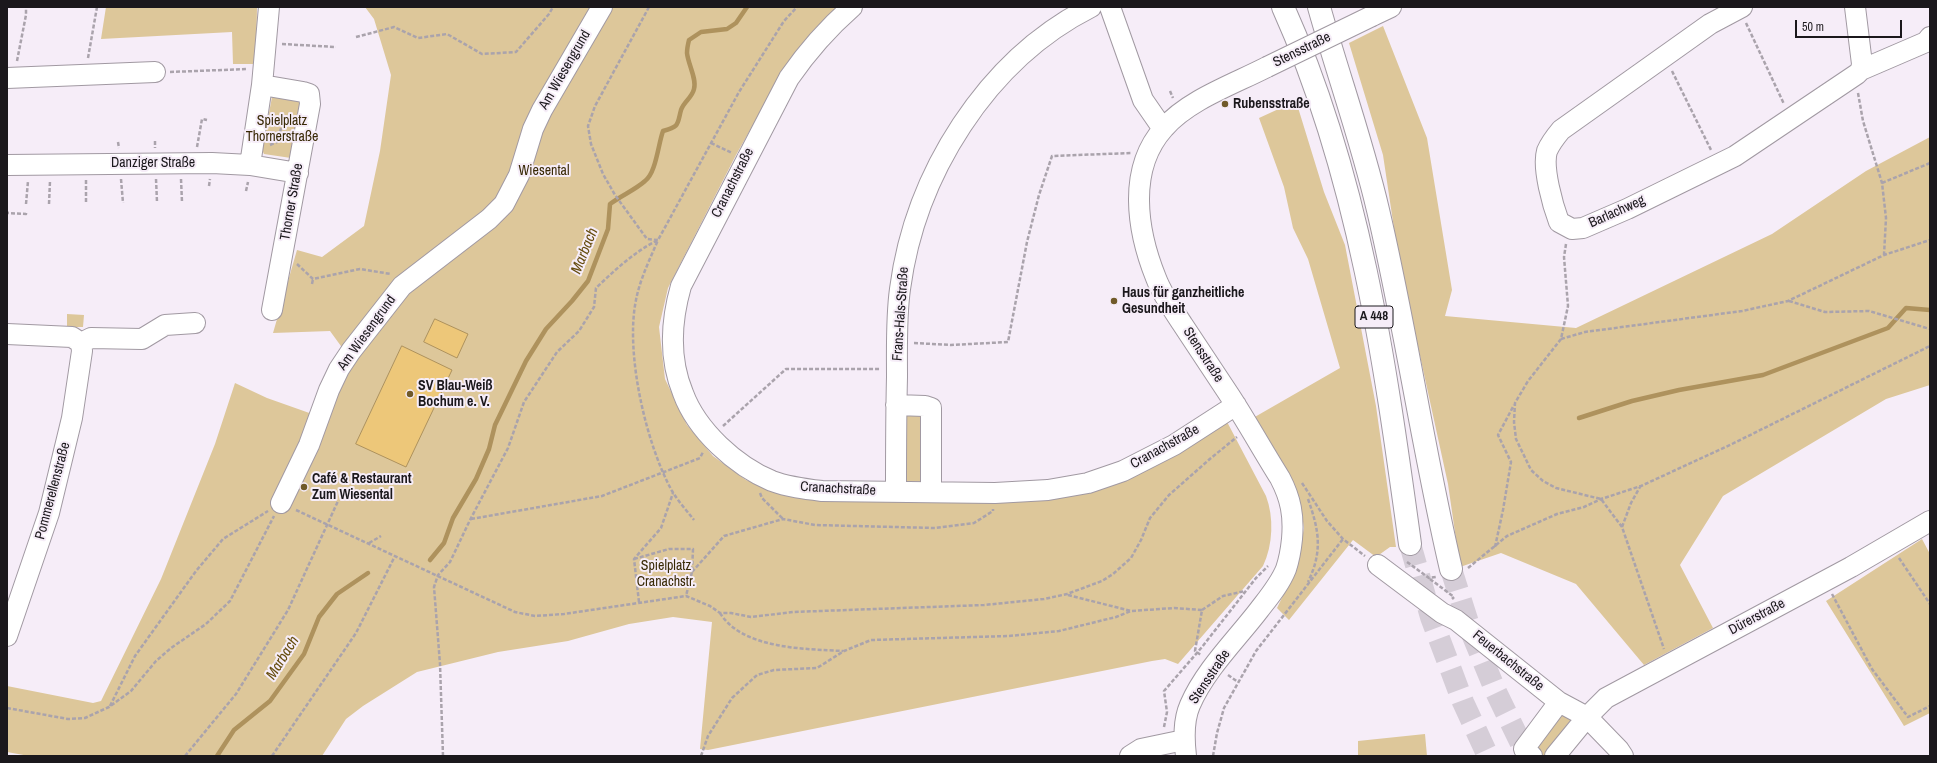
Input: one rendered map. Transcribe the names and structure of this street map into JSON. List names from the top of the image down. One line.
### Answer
{"streets":{"highway":["A 448"],"street":["Stensstraße","Am Wiesengrund","Danziger Straße","Cranachstraße","Thorner Straße","Barlachweg","Frans-Hals-Straße","Pommerellenstraße","Dürerstraße","Feuerbachstraße"]},"crossings":[["Stensstraße","Cranachstraße"],["Danziger Straße","Thorner Straße"],["Cranachstraße","Frans-Hals-Straße"],["Dürerstraße","Feuerbachstraße"]],"water":["Marbach"],"parks":["Spielplatz Thornerstraße","Wiesental","Spielplatz Cranachstr."],"places":["Rubensstraße","Haus für ganzheitliche Gesundheit","SV Blau-Weiß Bochum e. V.","Café & Restaurant Zum Wiesental"],"scale_bar":"50 m"}
